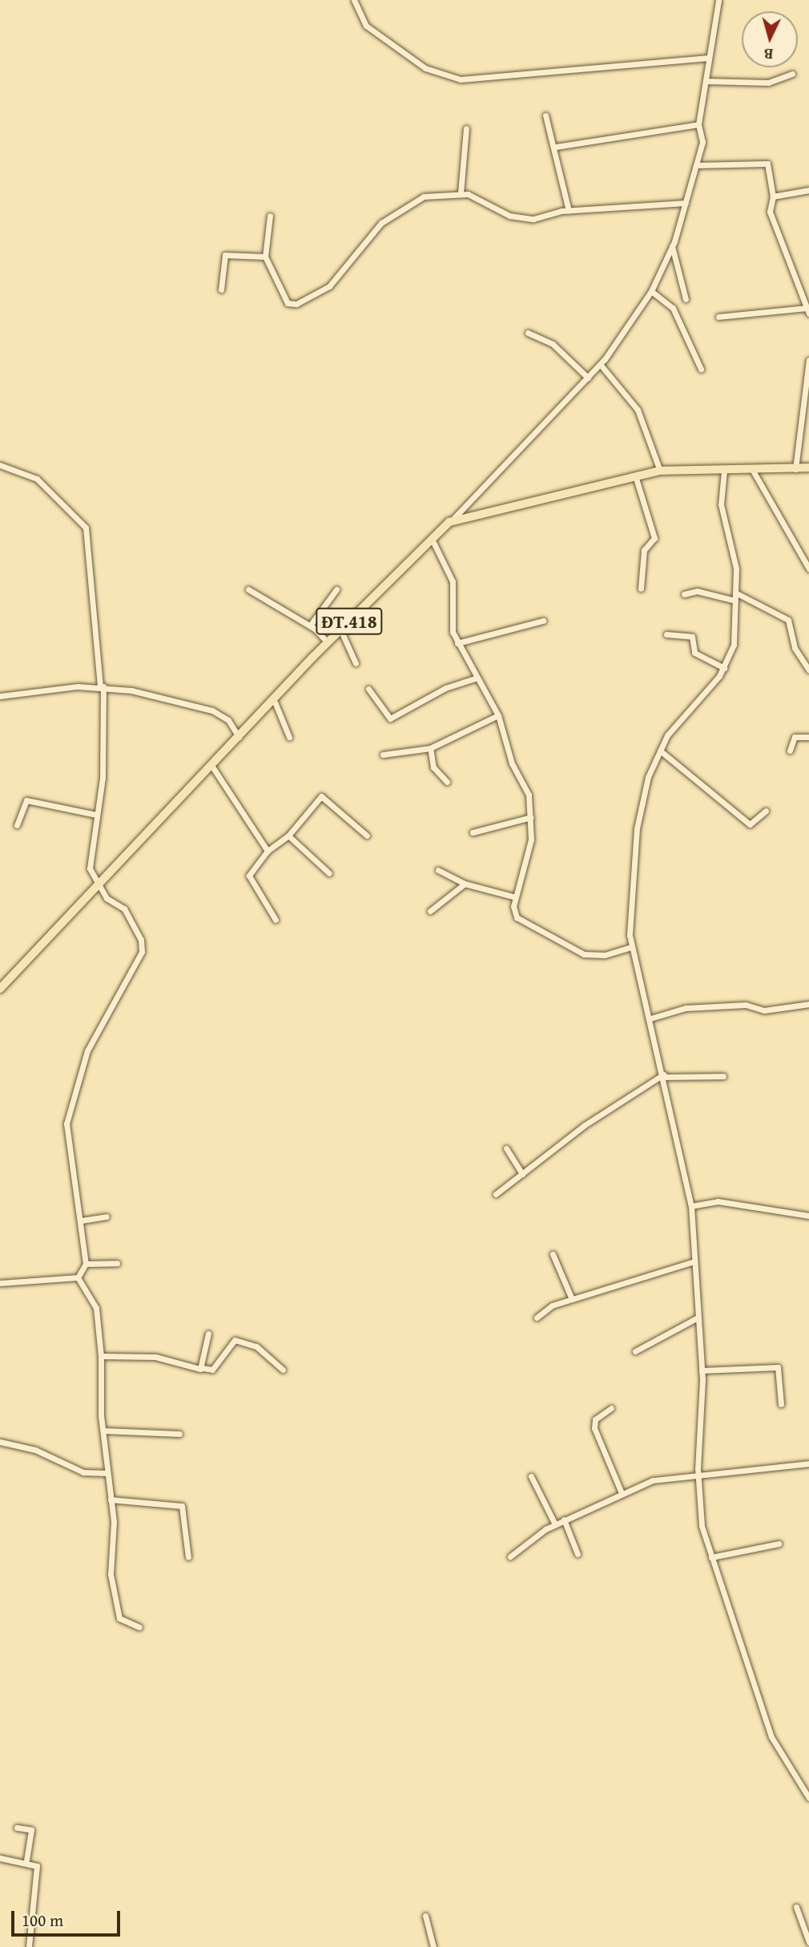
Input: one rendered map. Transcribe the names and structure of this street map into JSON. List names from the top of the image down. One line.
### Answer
{"streets":{"main road":["ĐT.418"]},"scale_bar":"100 m","north":"bottom"}
